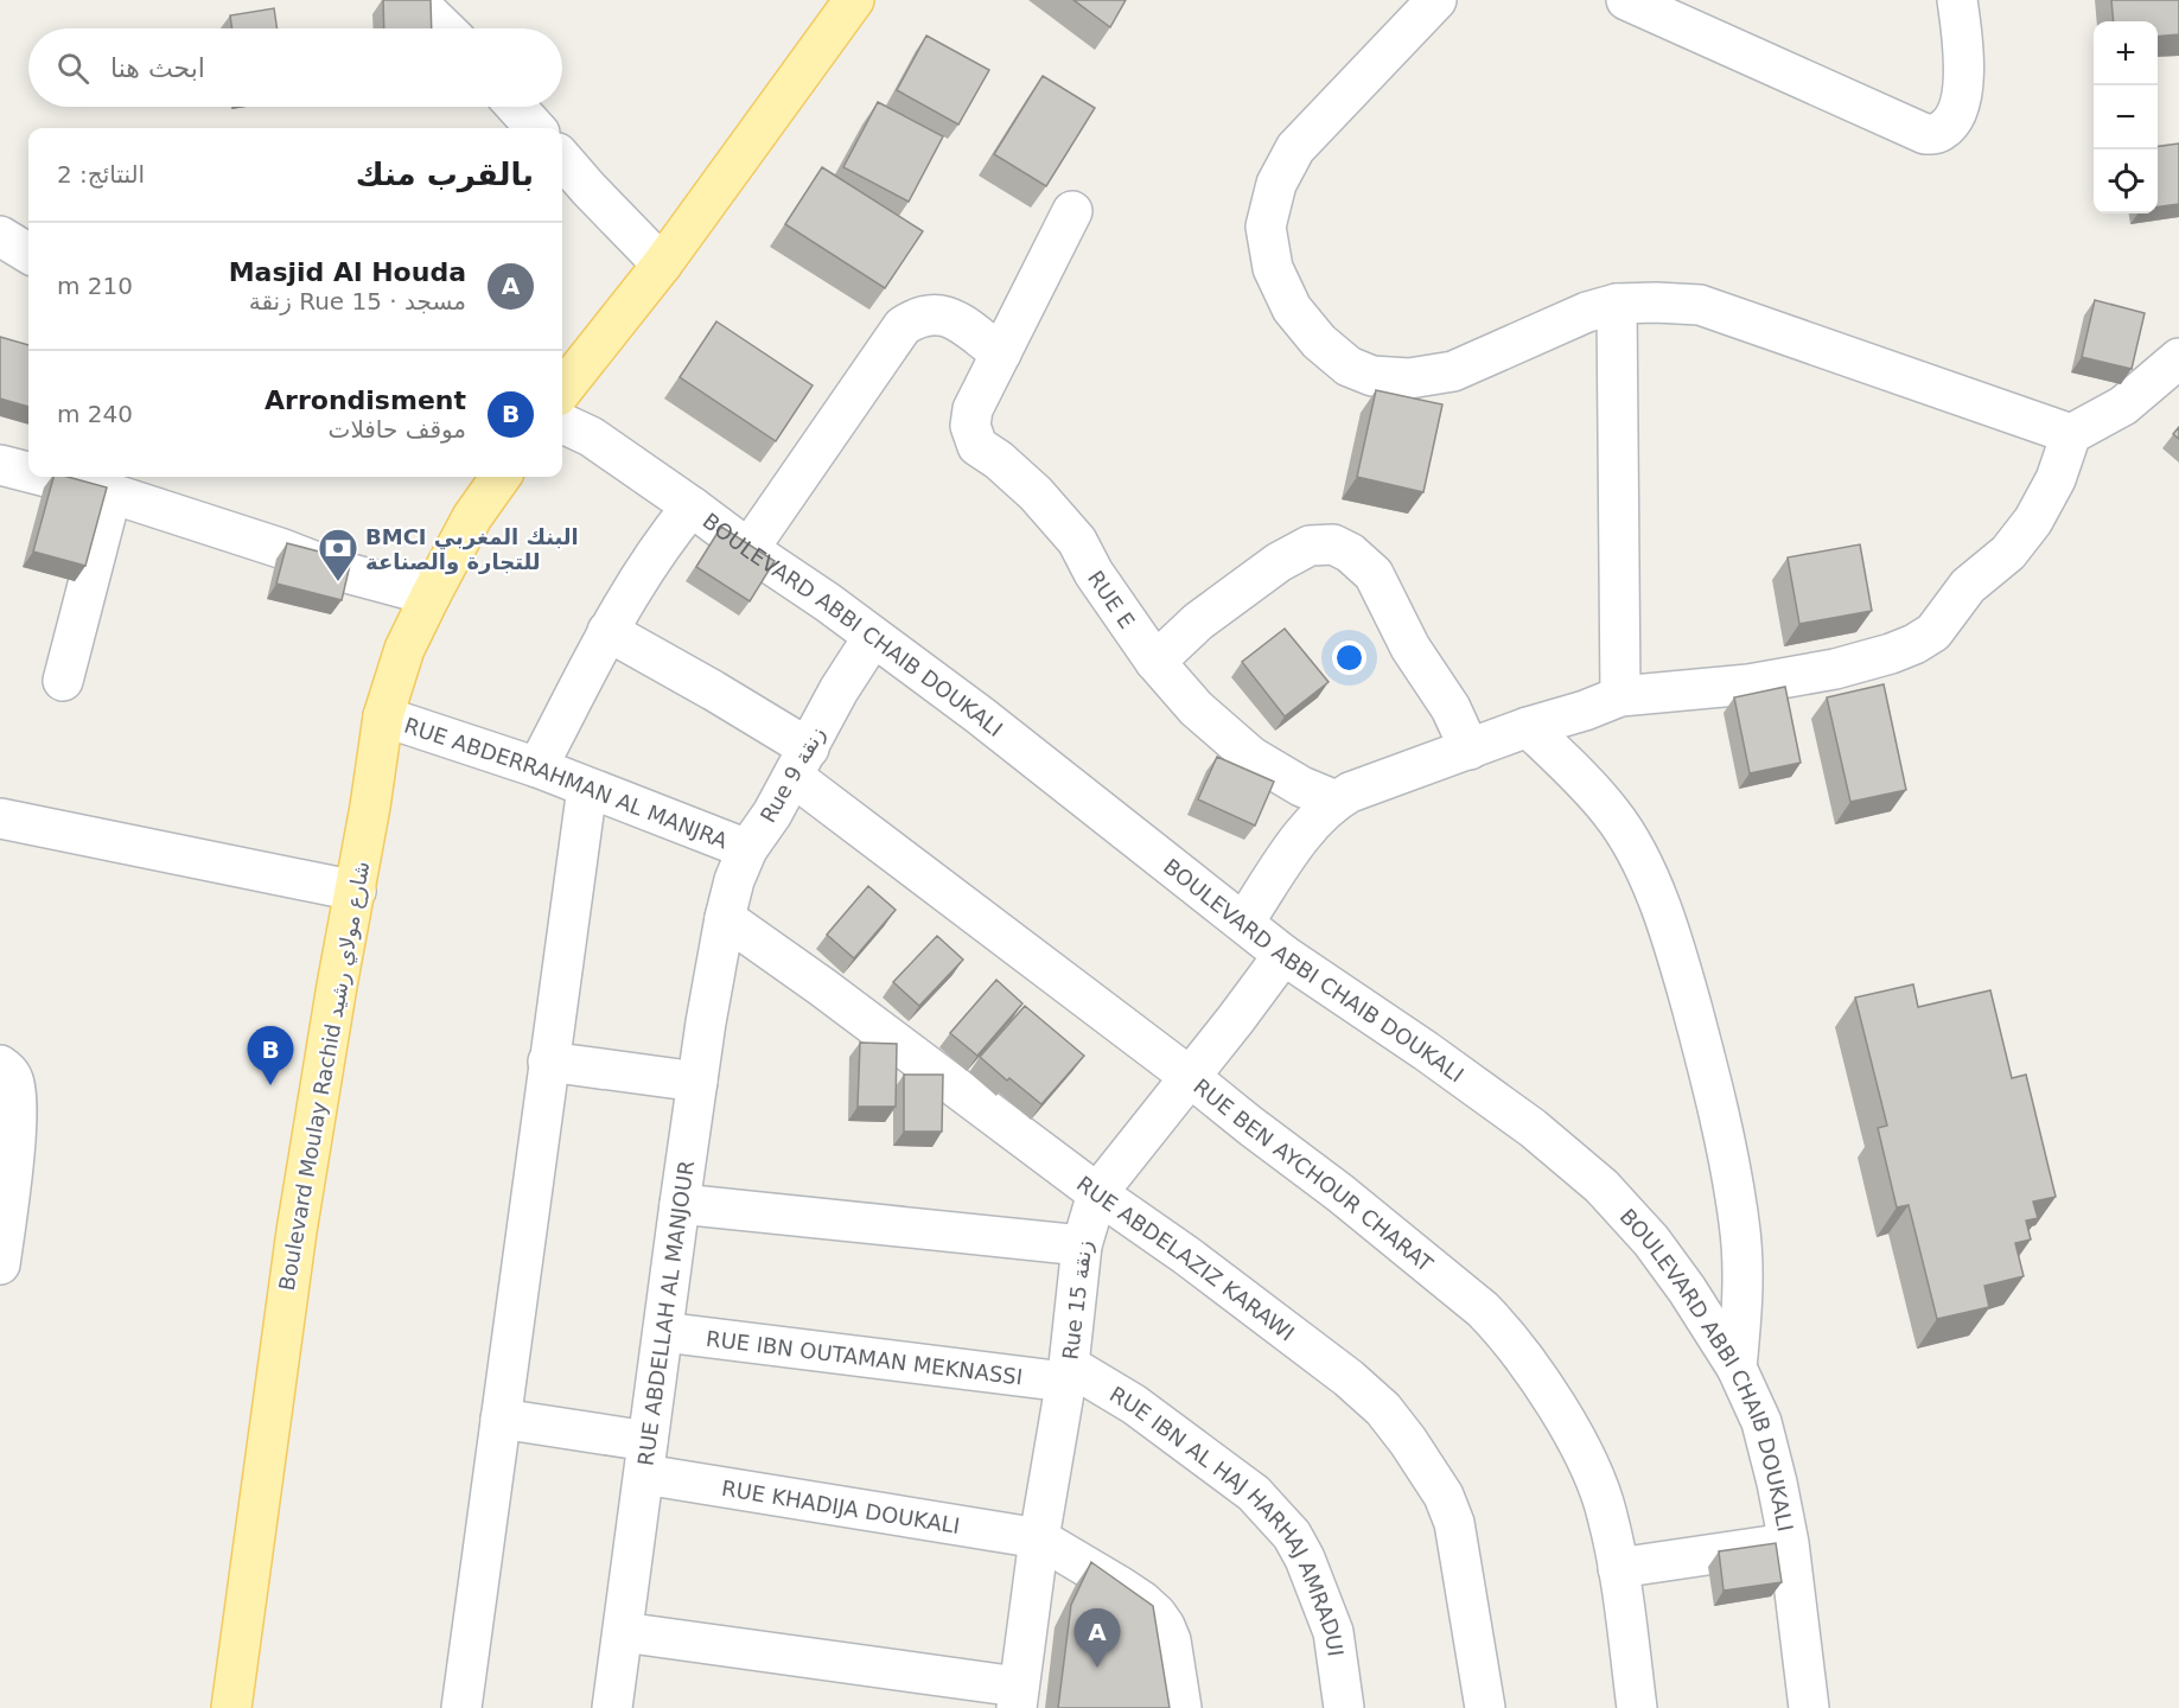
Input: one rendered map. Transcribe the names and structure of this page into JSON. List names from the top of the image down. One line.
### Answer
{"streets":{"main road":["Boulevard Moulay Rachid شارع مولاي رشيد"],"street":["RUE E","BOULEVARD ABBI CHAIB DOUKALI","Rue 9 زنقة","RUE ABDERRAHMAN AL MANJRA","RUE BEN AYCHOUR CHARAT","RUE ABDELAZIZ KARAWI","Rue 15 زنقة","RUE ABDELLAH AL MANJOUR","RUE IBN OUTAMAN MEKNASSI","RUE KHADIJA DOUKALI","RUE IBN AL HAJ HARHAJ AMRADUI"]},"crossings":[["BOULEVARD ABBI CHAIB DOUKALI","Rue 9 زنقة"],["BOULEVARD ABBI CHAIB DOUKALI","Rue 15 زنقة"],["Rue 9 زنقة","RUE ABDERRAHMAN AL MANJRA"],["Rue 9 زنقة","RUE BEN AYCHOUR CHARAT"],["Rue 9 زنقة","RUE ABDELAZIZ KARAWI"],["Rue 9 زنقة","RUE ABDELLAH AL MANJOUR"],["RUE ABDERRAHMAN AL MANJRA","Boulevard Moulay Rachid شارع مولاي رشيد"],["RUE BEN AYCHOUR CHARAT","Rue 15 زنقة"],["RUE ABDELAZIZ KARAWI","Rue 15 زنقة"],["RUE ABDELAZIZ KARAWI","RUE ABDELLAH AL MANJOUR"],["Rue 15 زنقة","RUE IBN OUTAMAN MEKNASSI"],["Rue 15 زنقة","RUE KHADIJA DOUKALI"],["Rue 15 زنقة","RUE IBN AL HAJ HARHAJ AMRADUI"],["RUE ABDELLAH AL MANJOUR","RUE IBN OUTAMAN MEKNASSI"],["RUE ABDELLAH AL MANJOUR","RUE KHADIJA DOUKALI"],["RUE IBN OUTAMAN MEKNASSI","RUE IBN AL HAJ HARHAJ AMRADUI"]],"places":{"bank":["BMCI البنك المغربي للتجارة والصناعة"]},"page":{"map_buttons":["+","−"],"search":"ابحث هنا","heading":["بالقرب منك","النتائج: 2"],"list":[{"mark":"A","name":"Masjid Al Houda","note":"مسجد · Rue 15 زنقة","value":"210 m"},{"mark":"B","name":"Arrondisment","note":"موقف حافلات","value":"240 m"}],"pins":["B","A"]}}
